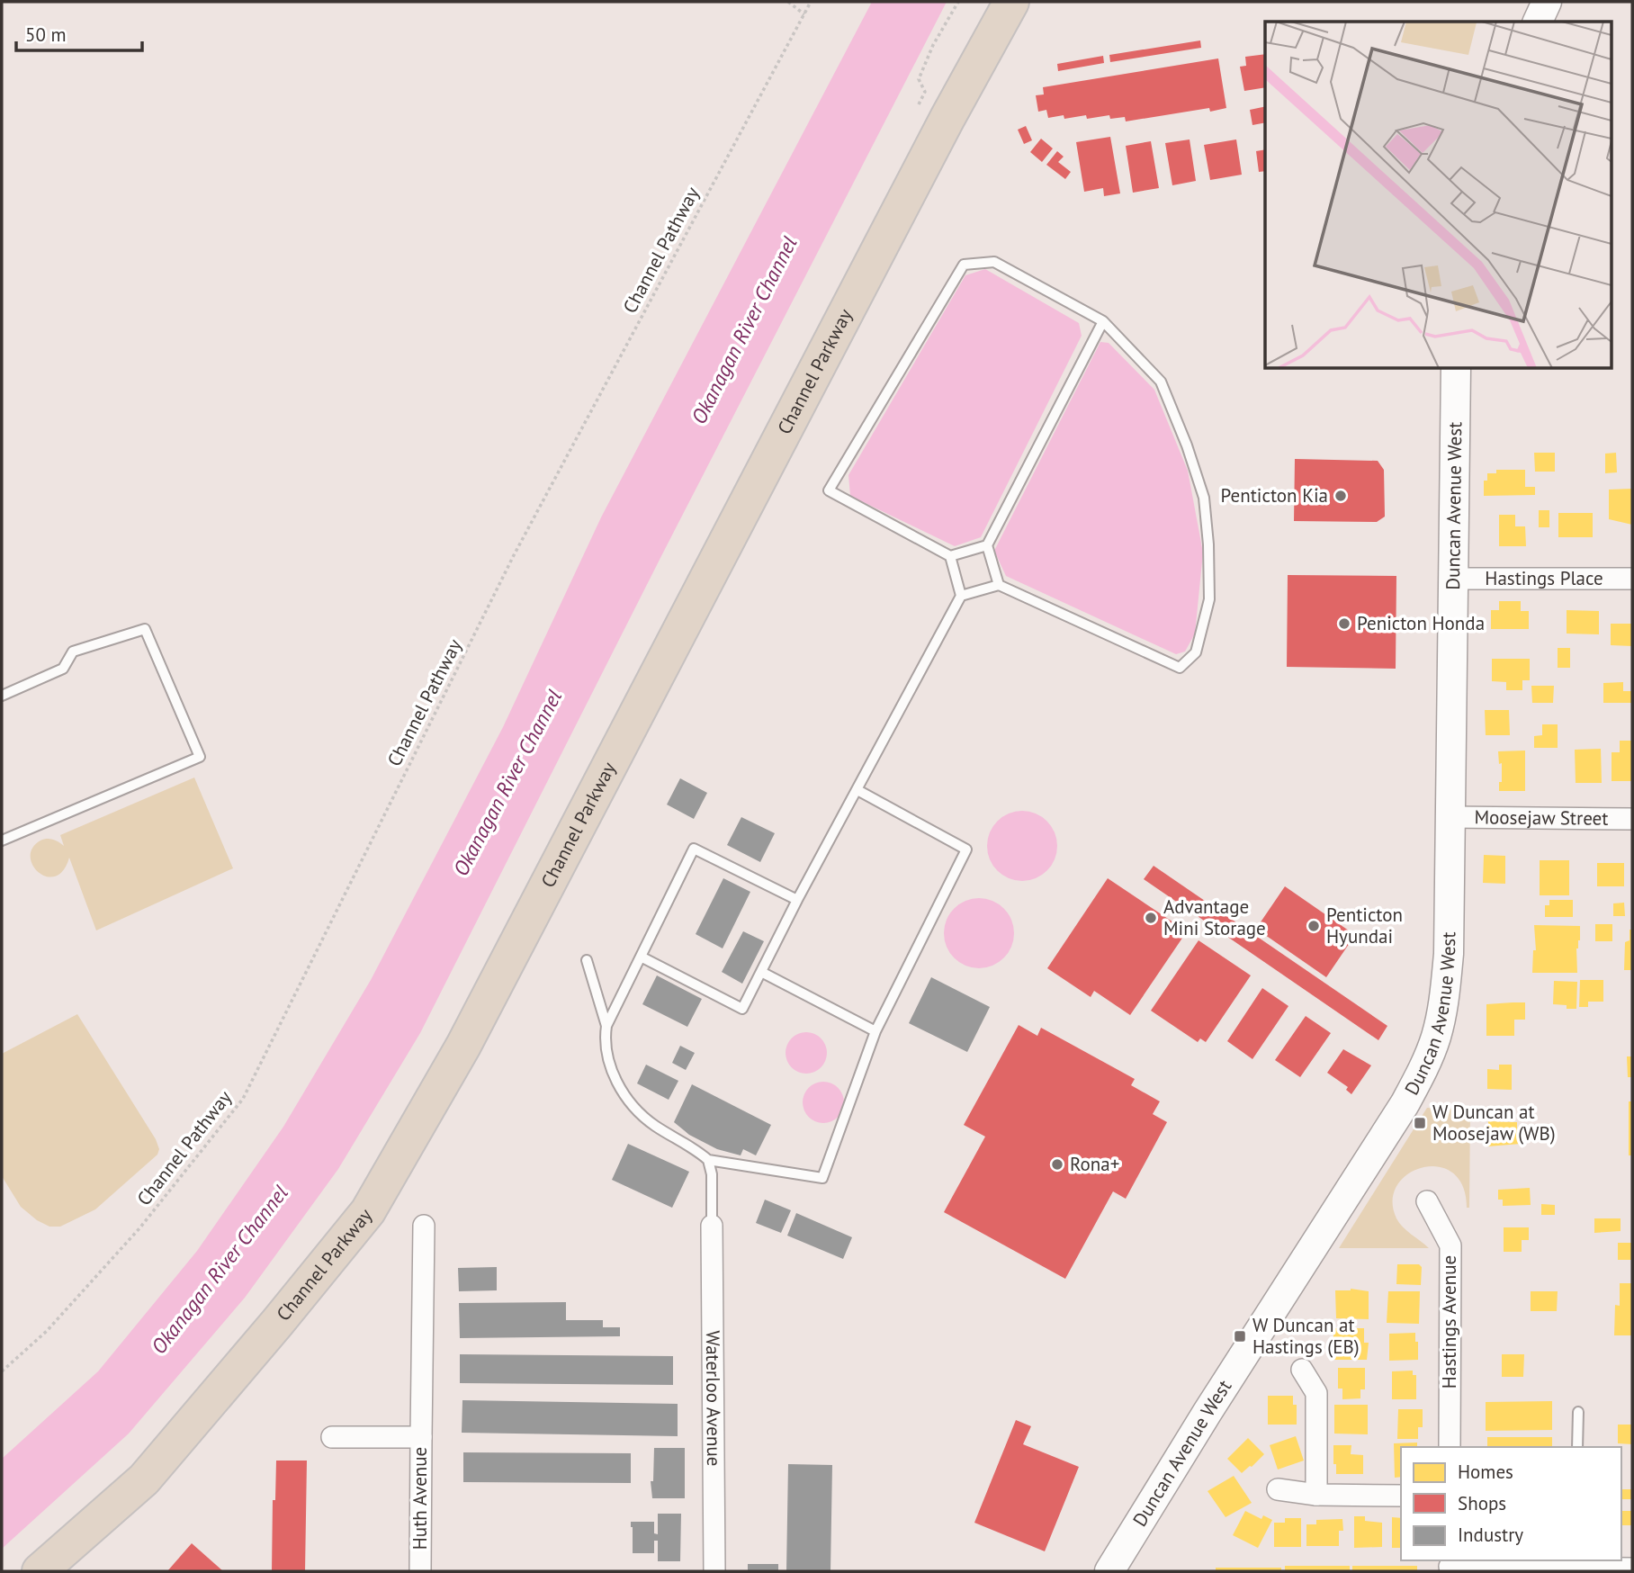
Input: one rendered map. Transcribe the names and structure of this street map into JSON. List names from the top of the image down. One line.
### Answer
{"streets":{"highway":["Channel Parkway"],"street":["Duncan Avenue West","Hastings Place","Moosejaw Street","Hastings Avenue","Waterloo Avenue","Huth Avenue"],"path":["Channel Pathway"]},"crossings":[["Duncan Avenue West","Hastings Place"],["Duncan Avenue West","Moosejaw Street"]],"water":["Okanagan River Channel"],"places":{"other":["Penticton Kia","Penicton Honda","Advantage Mini Storage","Penticton Hyundai","Rona+"],"transit":["W Duncan at Moosejaw (WB)","W Duncan at Hastings (EB)"]},"legend":["Homes","Shops","Industry"],"scale_bar":"50 m"}
